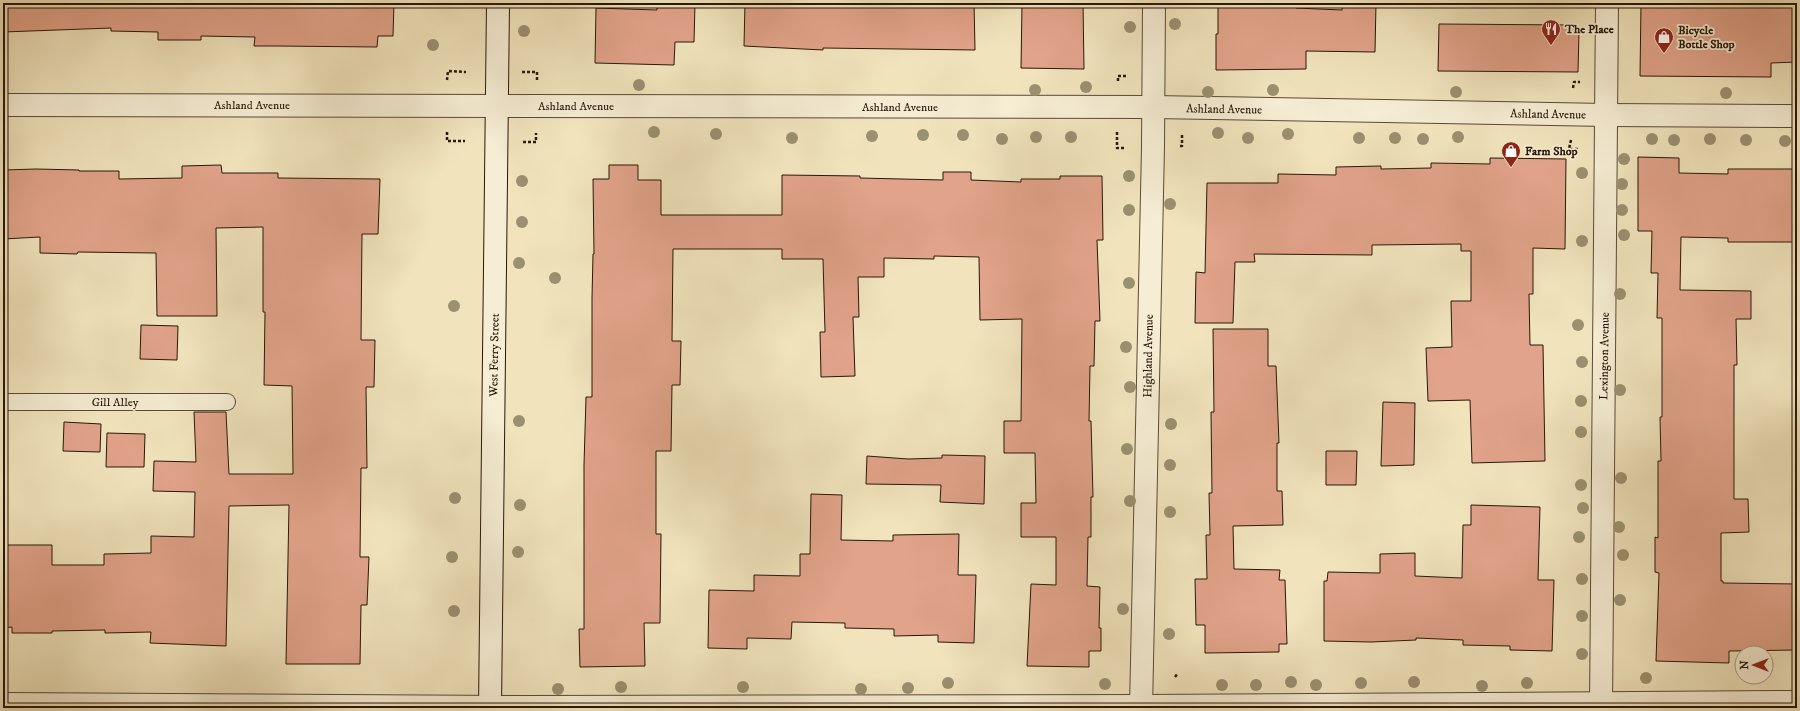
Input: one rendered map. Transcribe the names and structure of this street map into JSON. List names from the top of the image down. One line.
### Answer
{"streets":{"street":["Ashland Avenue","West Ferry Street","Highland Avenue","Lexington Avenue"],"lane":["Gill Alley"]},"crossings":[["Ashland Avenue","West Ferry Street"],["Ashland Avenue","Highland Avenue"],["Ashland Avenue","Lexington Avenue"]],"places":{"restaurant":["The Place"],"shop":["Bicycle Bottle Shop","Farm Shop"]},"north":"left"}
